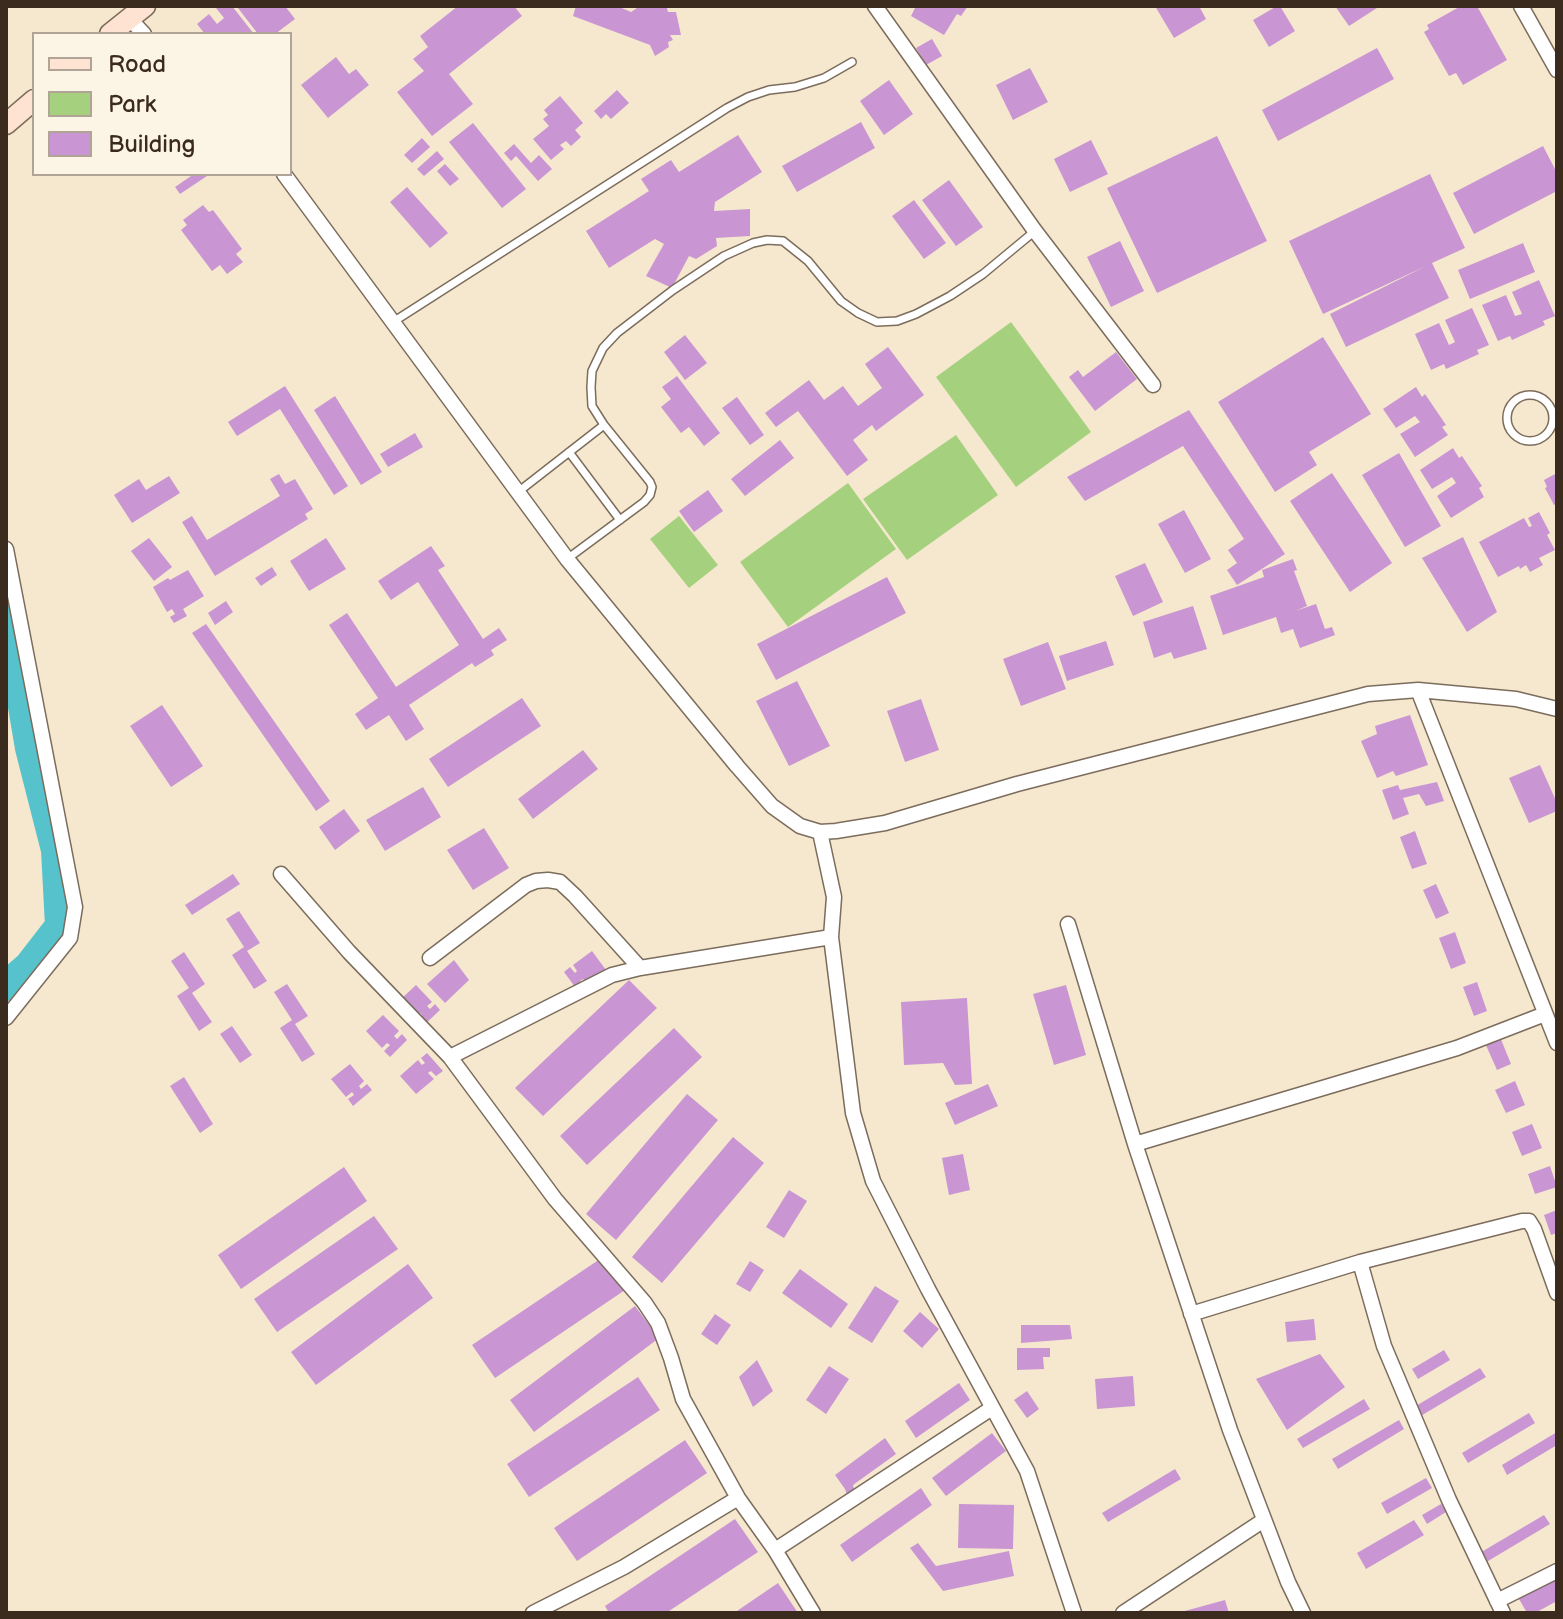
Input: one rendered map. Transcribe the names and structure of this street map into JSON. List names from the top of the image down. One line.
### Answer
{"legend":["Road","Park","Building"]}
